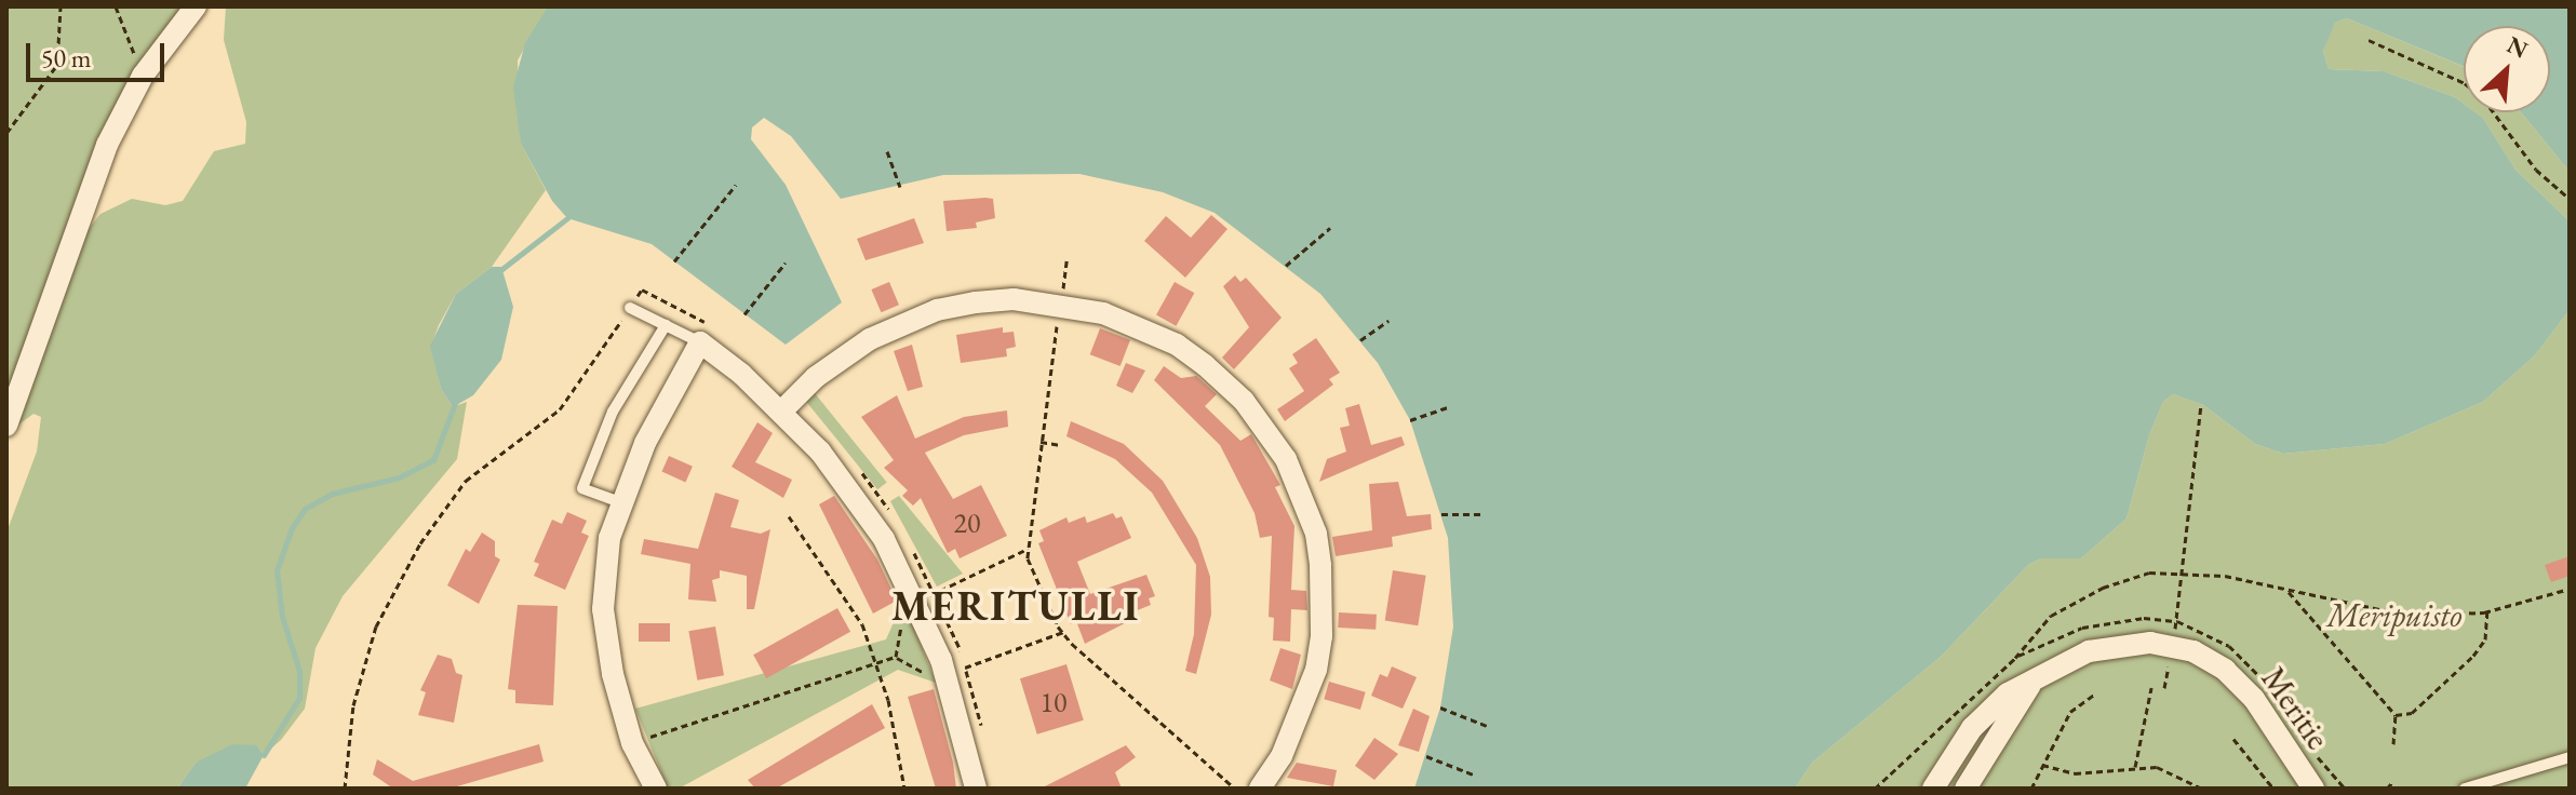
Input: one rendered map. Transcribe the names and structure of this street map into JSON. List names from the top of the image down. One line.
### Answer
{"streets":{"street":["Meritie"]},"districts":["MERITULLI"],"parks":["Meripuisto"],"house_numbers":["20","10"],"scale_bar":"50 m","north":"top right"}
